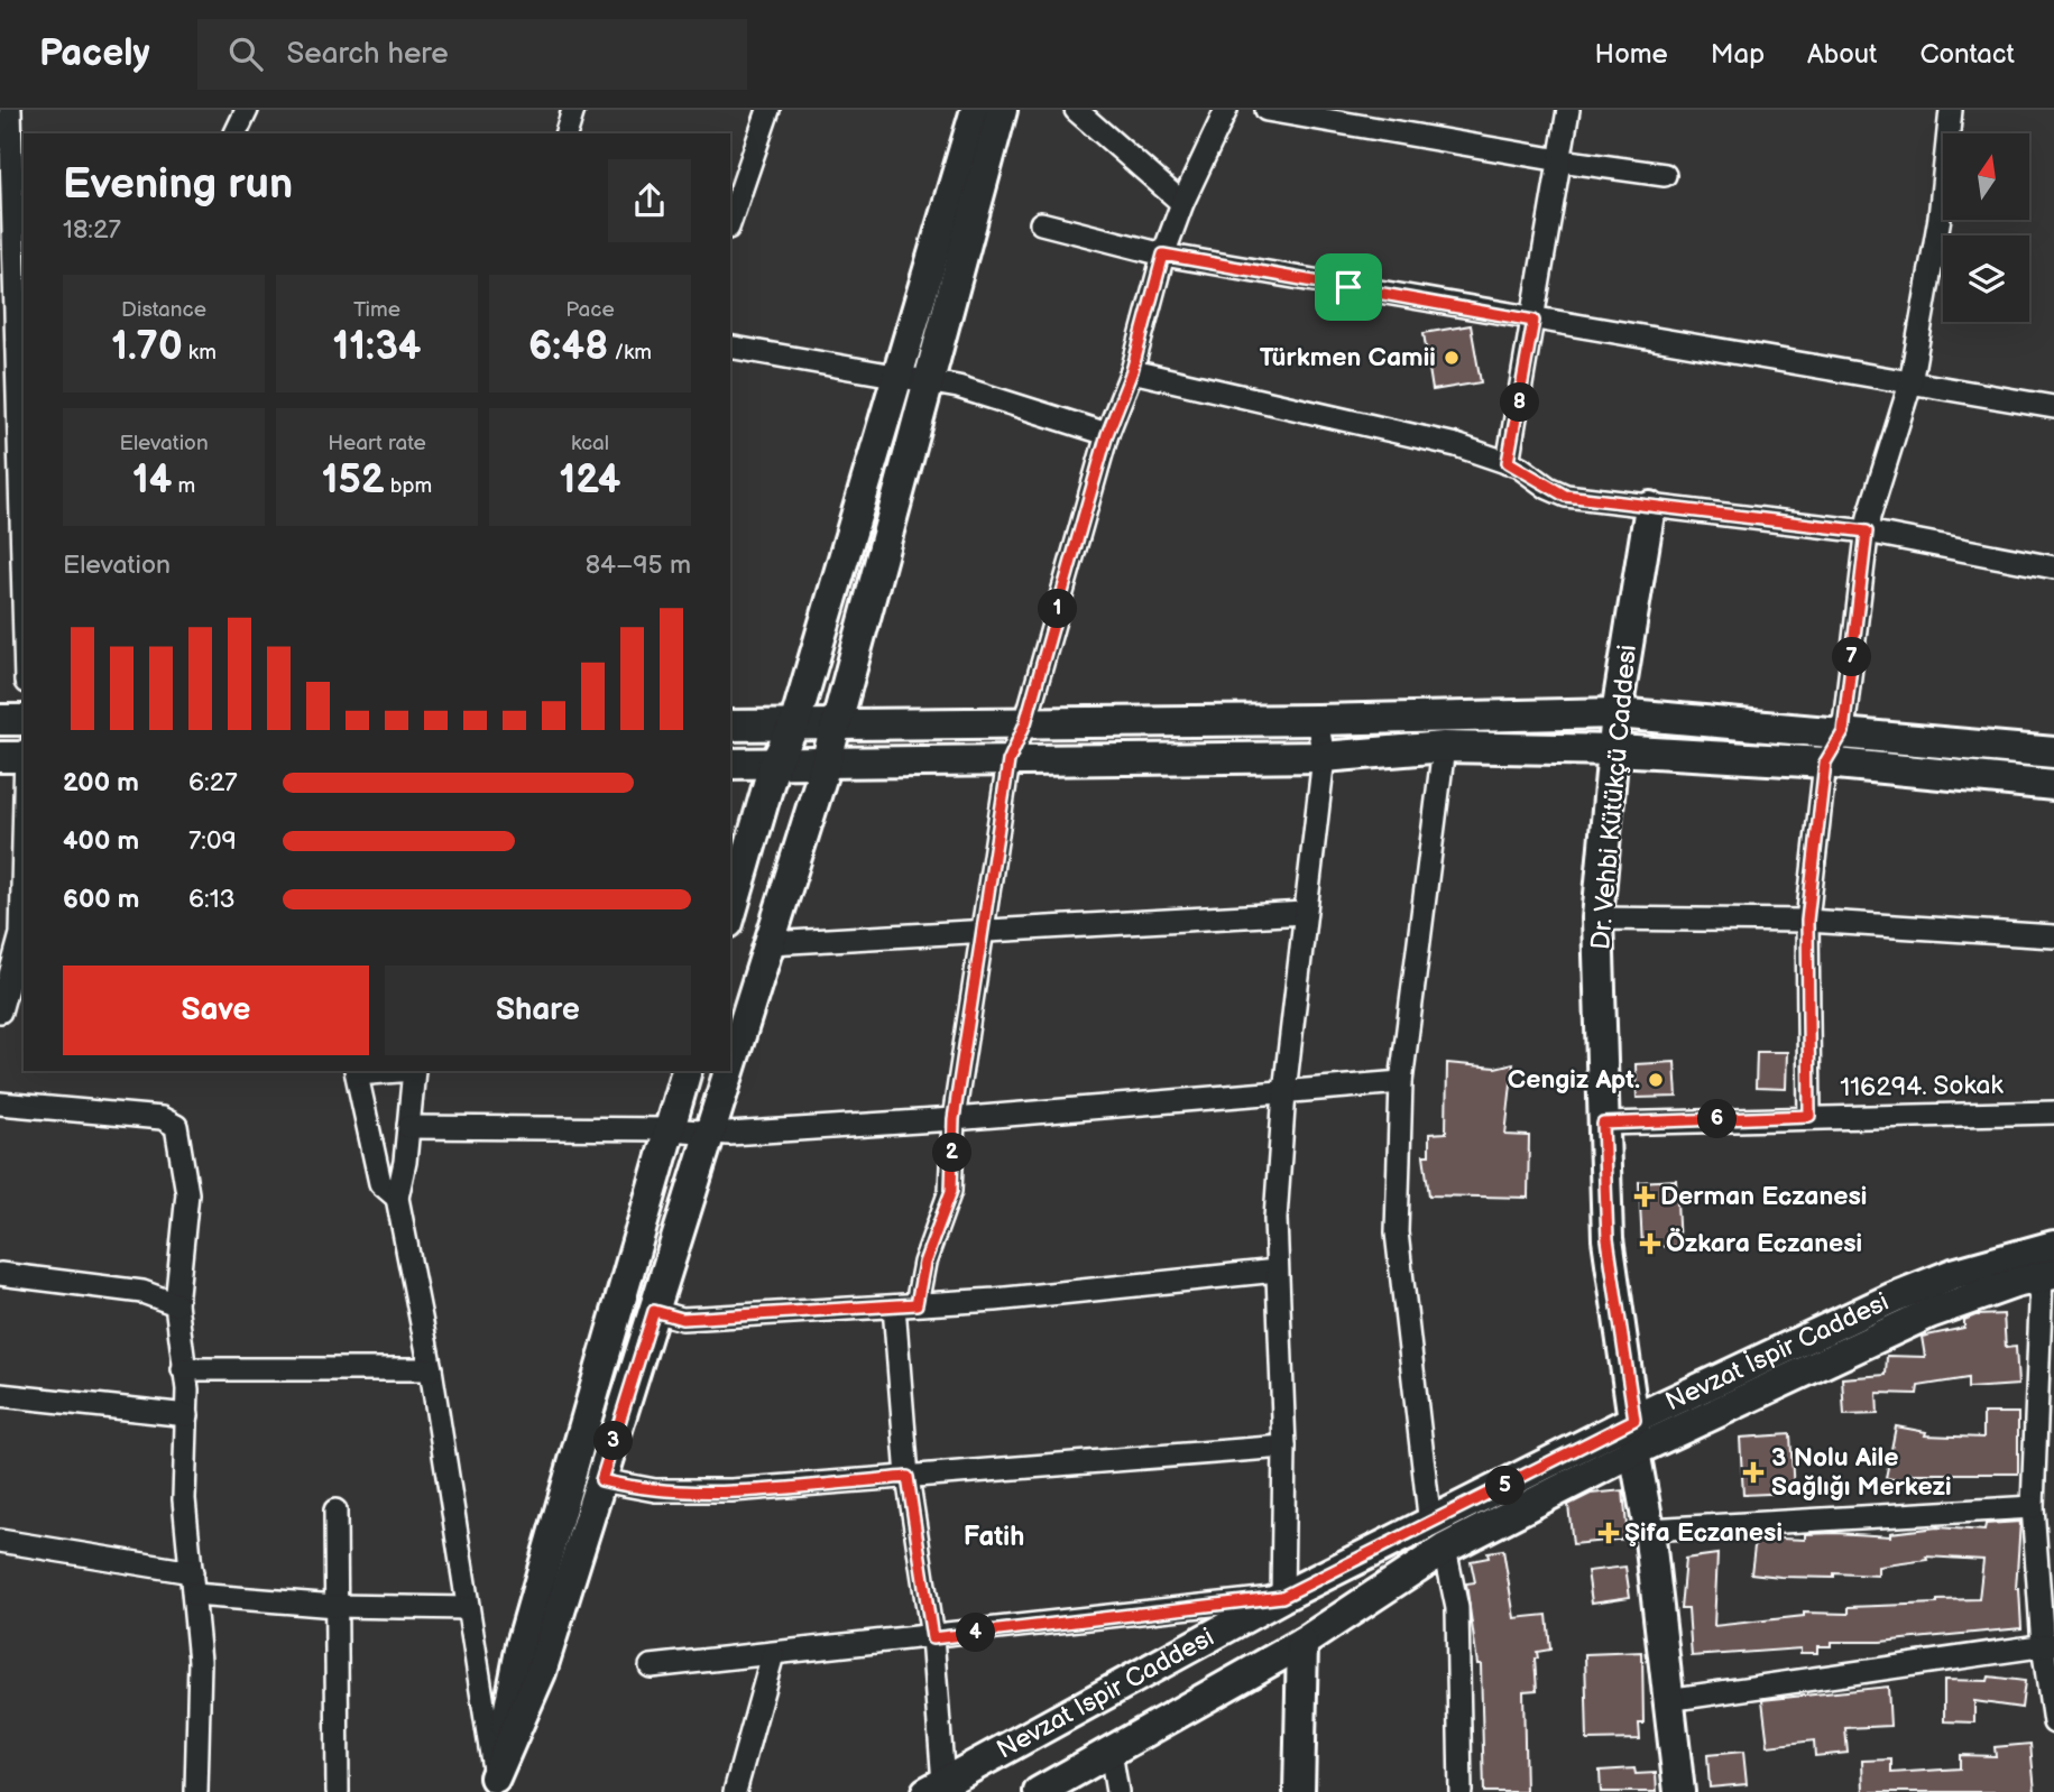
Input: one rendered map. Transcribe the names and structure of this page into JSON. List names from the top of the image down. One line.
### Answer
{"streets":{"main road":["Dr. Vehbi Kütükçü Caddesi","Nevzat İspir Caddesi"],"street":["116294. Sokak"]},"crossings":[["Dr. Vehbi Kütükçü Caddesi","116294. Sokak"],["Dr. Vehbi Kütükçü Caddesi","Nevzat İspir Caddesi"]],"districts":["Fatih"],"places":{"other":["Türkmen Camii","Cengiz Apt."],"health":["Derman Eczanesi","Özkara Eczanesi","3 Nolu Aile Sağlığı Merkezi","Şifa Eczanesi"]},"north":"top","page":{"header":"Pacely","search":"Search here","nav":["Home","Map","About","Contact"],"heading":["Evening run","18:27"],"stats":[["Distance","1.70 km"],["Time","11:34"],["Pace","6:48 /km"],["Elevation","14 m"],["Heart rate","152 bpm"],["kcal","124"]],"pins":["8","1","7","6","2","3","5","4"],"chart":["Elevation","84–95 m"],"list":[{"name":"200 m","note":"6:27"},{"name":"400 m","note":"7:09"},{"name":"600 m","note":"6:13"}],"buttons":["Save","Share"]}}
